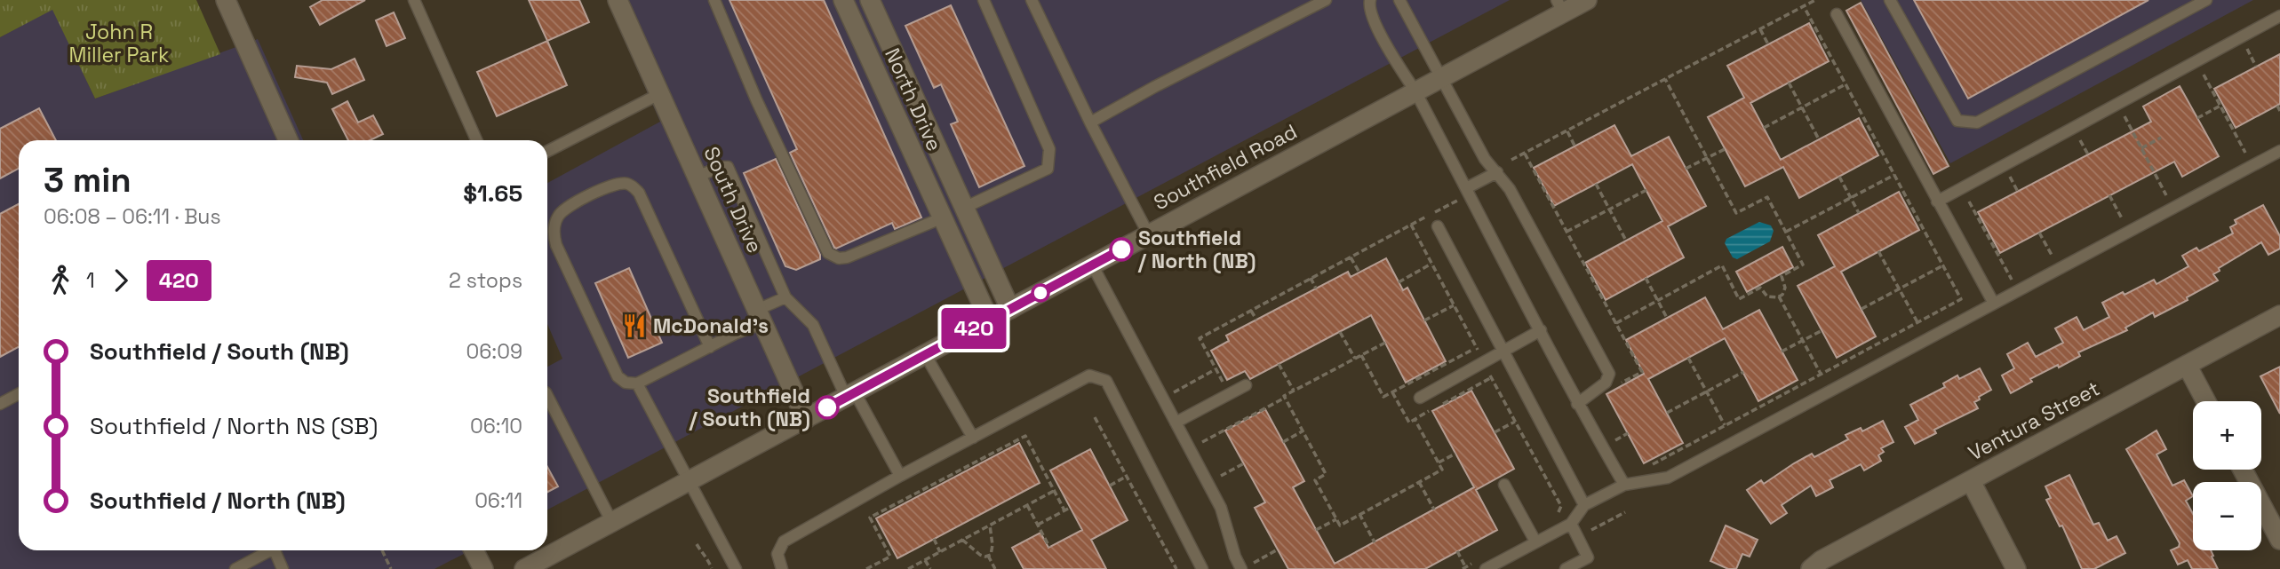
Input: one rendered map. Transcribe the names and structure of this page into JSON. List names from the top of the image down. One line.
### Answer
{"streets":{"street":["North Drive","Southfield Road","South Drive","Ventura Street"]},"crossings":[["North Drive","Southfield Road"],["Southfield Road","South Drive"]],"parks":["John R Miller Park"],"places":{"other":["Southfield / North (NB)","Southfield / South (NB)"],"restaurant":["McDonald's"]},"lines":["bus line 420"],"page":{"on_map":"420","heading":["3 min","06:08 – 06:11 · Bus","$1.65"],"legs":["1","420","2 stops"],"list":[{"name":"Southfield / South (NB)","value":"06:09"},{"name":"Southfield / North NS (SB)","value":"06:10"},{"name":"Southfield / North (NB)","value":"06:11"}],"map_buttons":["+","−"]}}
